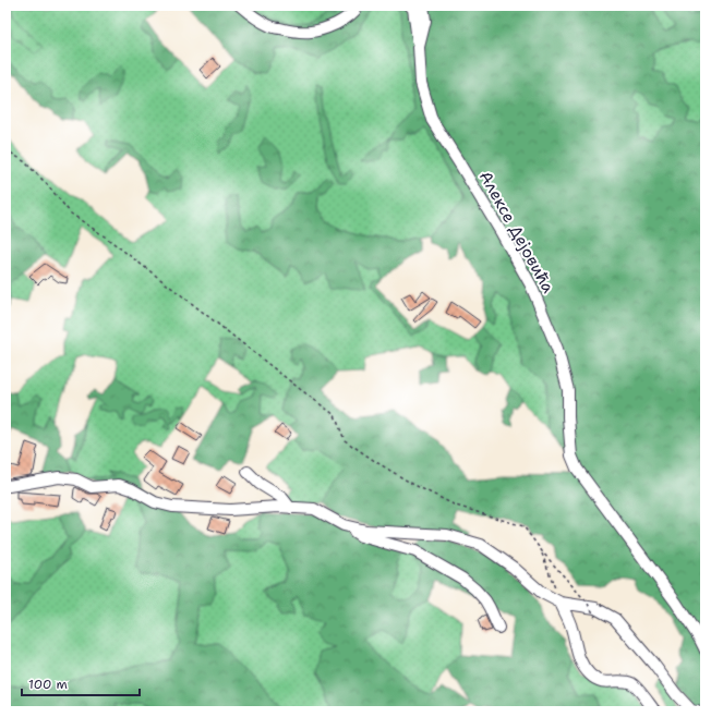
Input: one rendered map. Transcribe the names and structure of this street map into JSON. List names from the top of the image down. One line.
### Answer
{"streets":{"street":["Алексе Дејовића"]},"scale_bar":"100 m"}
